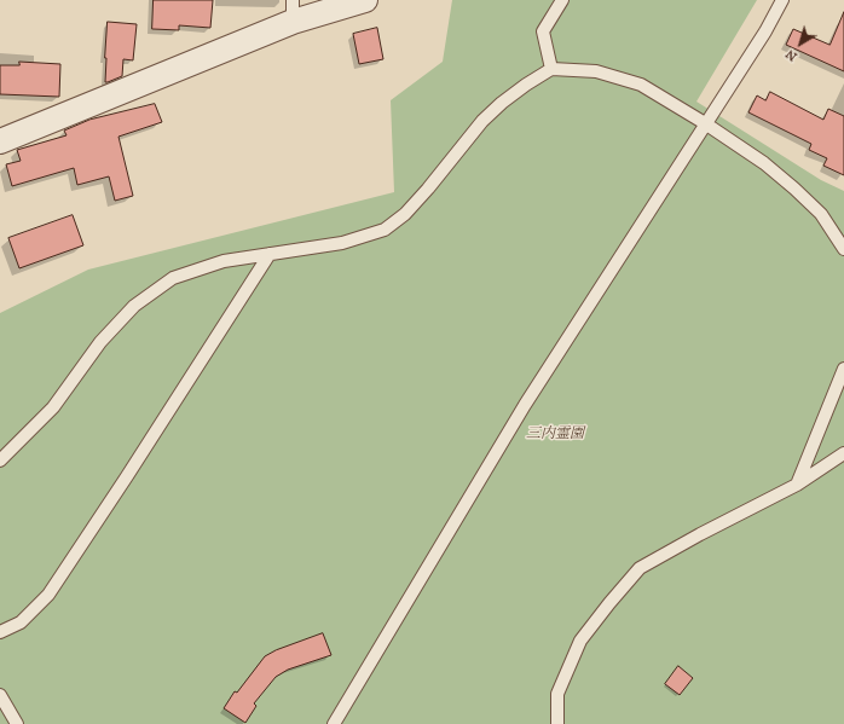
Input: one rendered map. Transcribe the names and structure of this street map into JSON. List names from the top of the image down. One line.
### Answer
{"parks":["三内霊園"],"north":"bottom left"}
